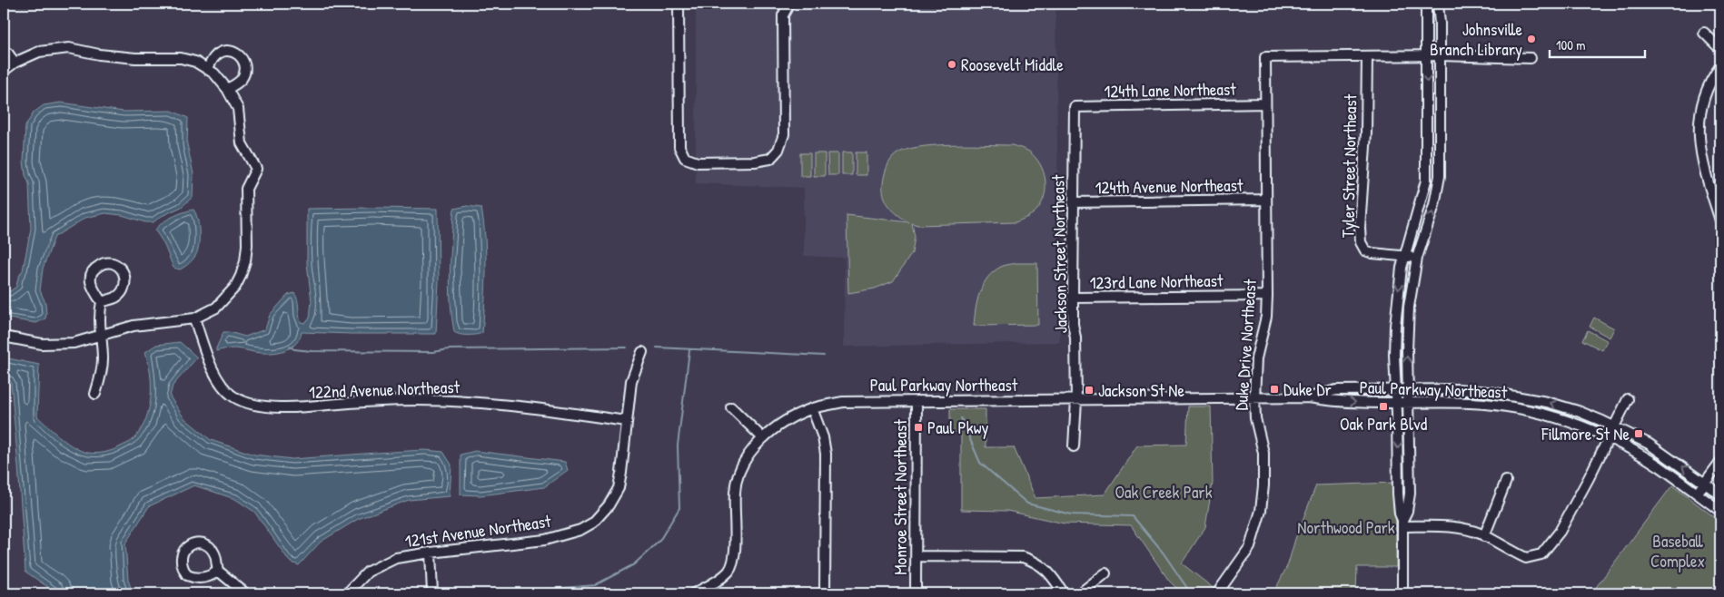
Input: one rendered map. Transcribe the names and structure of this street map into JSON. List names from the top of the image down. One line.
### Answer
{"streets":{"street":["124th Lane Northeast","Tyler Street Northeast","124th Avenue Northeast","Jackson Street Northeast","123rd Lane Northeast","Duke Drive Northeast","Paul Parkway Northeast","122nd Avenue Northeast","Monroe Street Northeast","121st Avenue Northeast"]},"crossings":[["124th Lane Northeast","Jackson Street Northeast"],["124th Lane Northeast","Duke Drive Northeast"],["Tyler Street Northeast","Duke Drive Northeast"],["124th Avenue Northeast","Jackson Street Northeast"],["124th Avenue Northeast","Duke Drive Northeast"],["Jackson Street Northeast","123rd Lane Northeast"],["Jackson Street Northeast","Paul Parkway Northeast"],["123rd Lane Northeast","Duke Drive Northeast"],["Duke Drive Northeast","Paul Parkway Northeast"],["Paul Parkway Northeast","Monroe Street Northeast"],["122nd Avenue Northeast","121st Avenue Northeast"]],"parks":["Oak Creek Park","Northwood Park","Baseball Complex"],"places":{"other":["Johnsville Branch Library","Roosevelt Middle"],"transit":["Duke Dr","Jackson St Ne","Oak Park Blvd","Paul Pkwy","Fillmore St Ne"]},"scale_bar":"100 m"}
